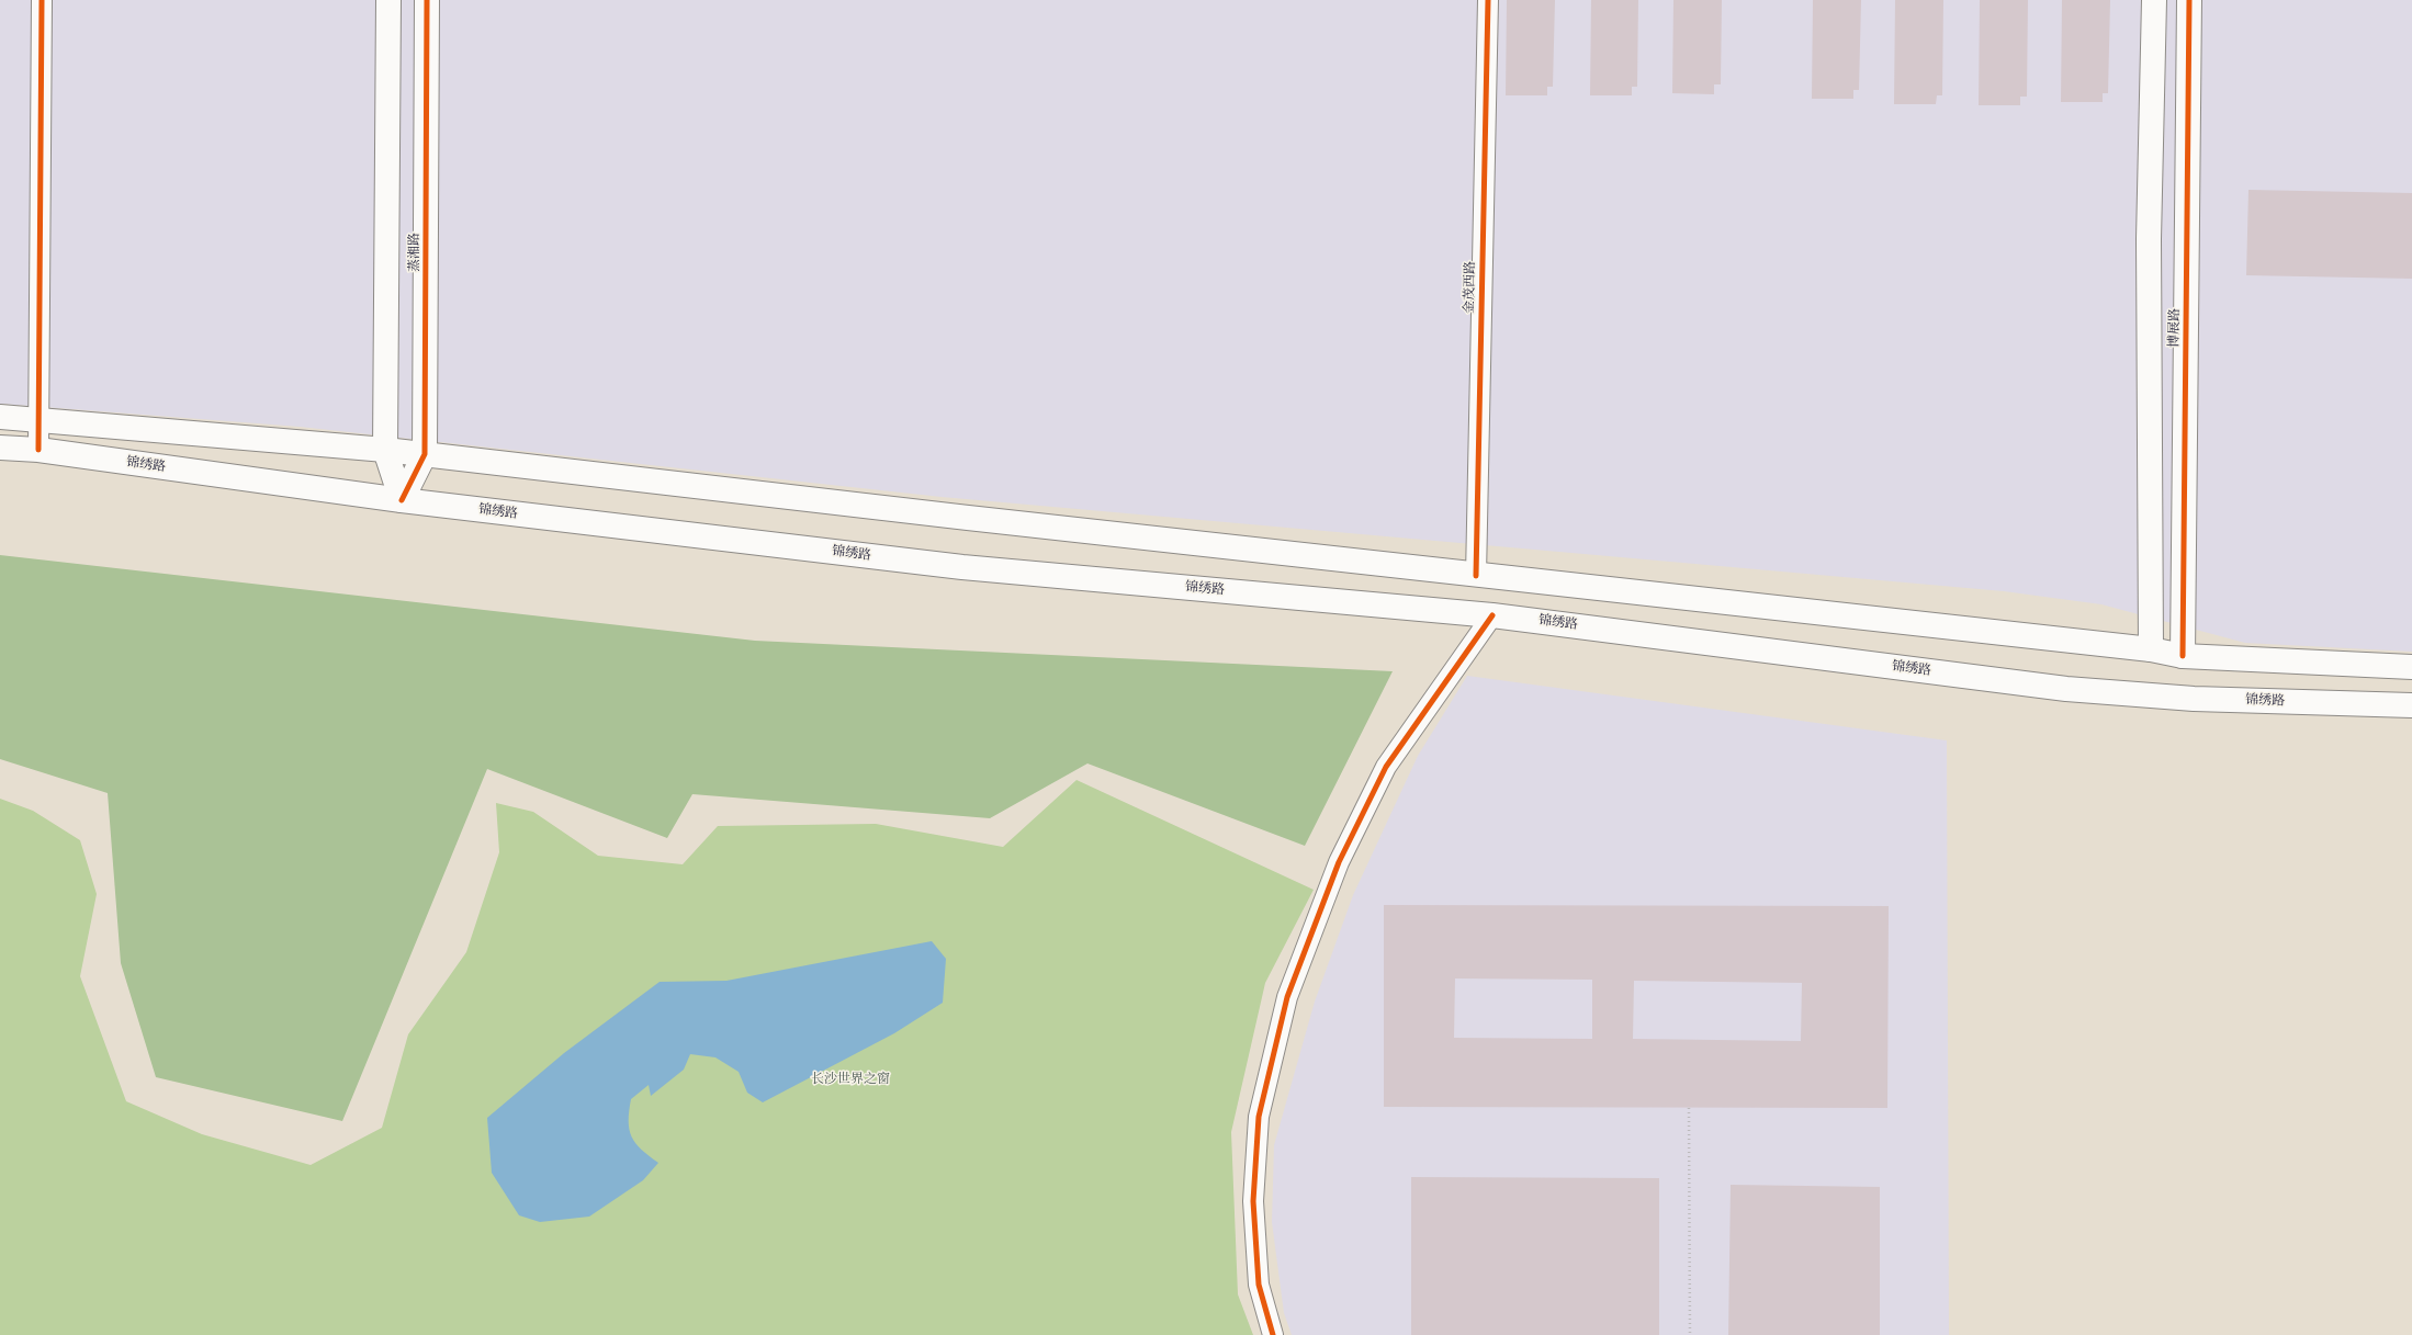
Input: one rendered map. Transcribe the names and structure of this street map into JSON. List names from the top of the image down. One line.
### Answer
{"streets":{"main road":["蒸湘路","博展路","锦绣路"],"street":["金茂西路"]},"crossings":[["蒸湘路","锦绣路"]],"parks":["长沙世界之窗"]}
